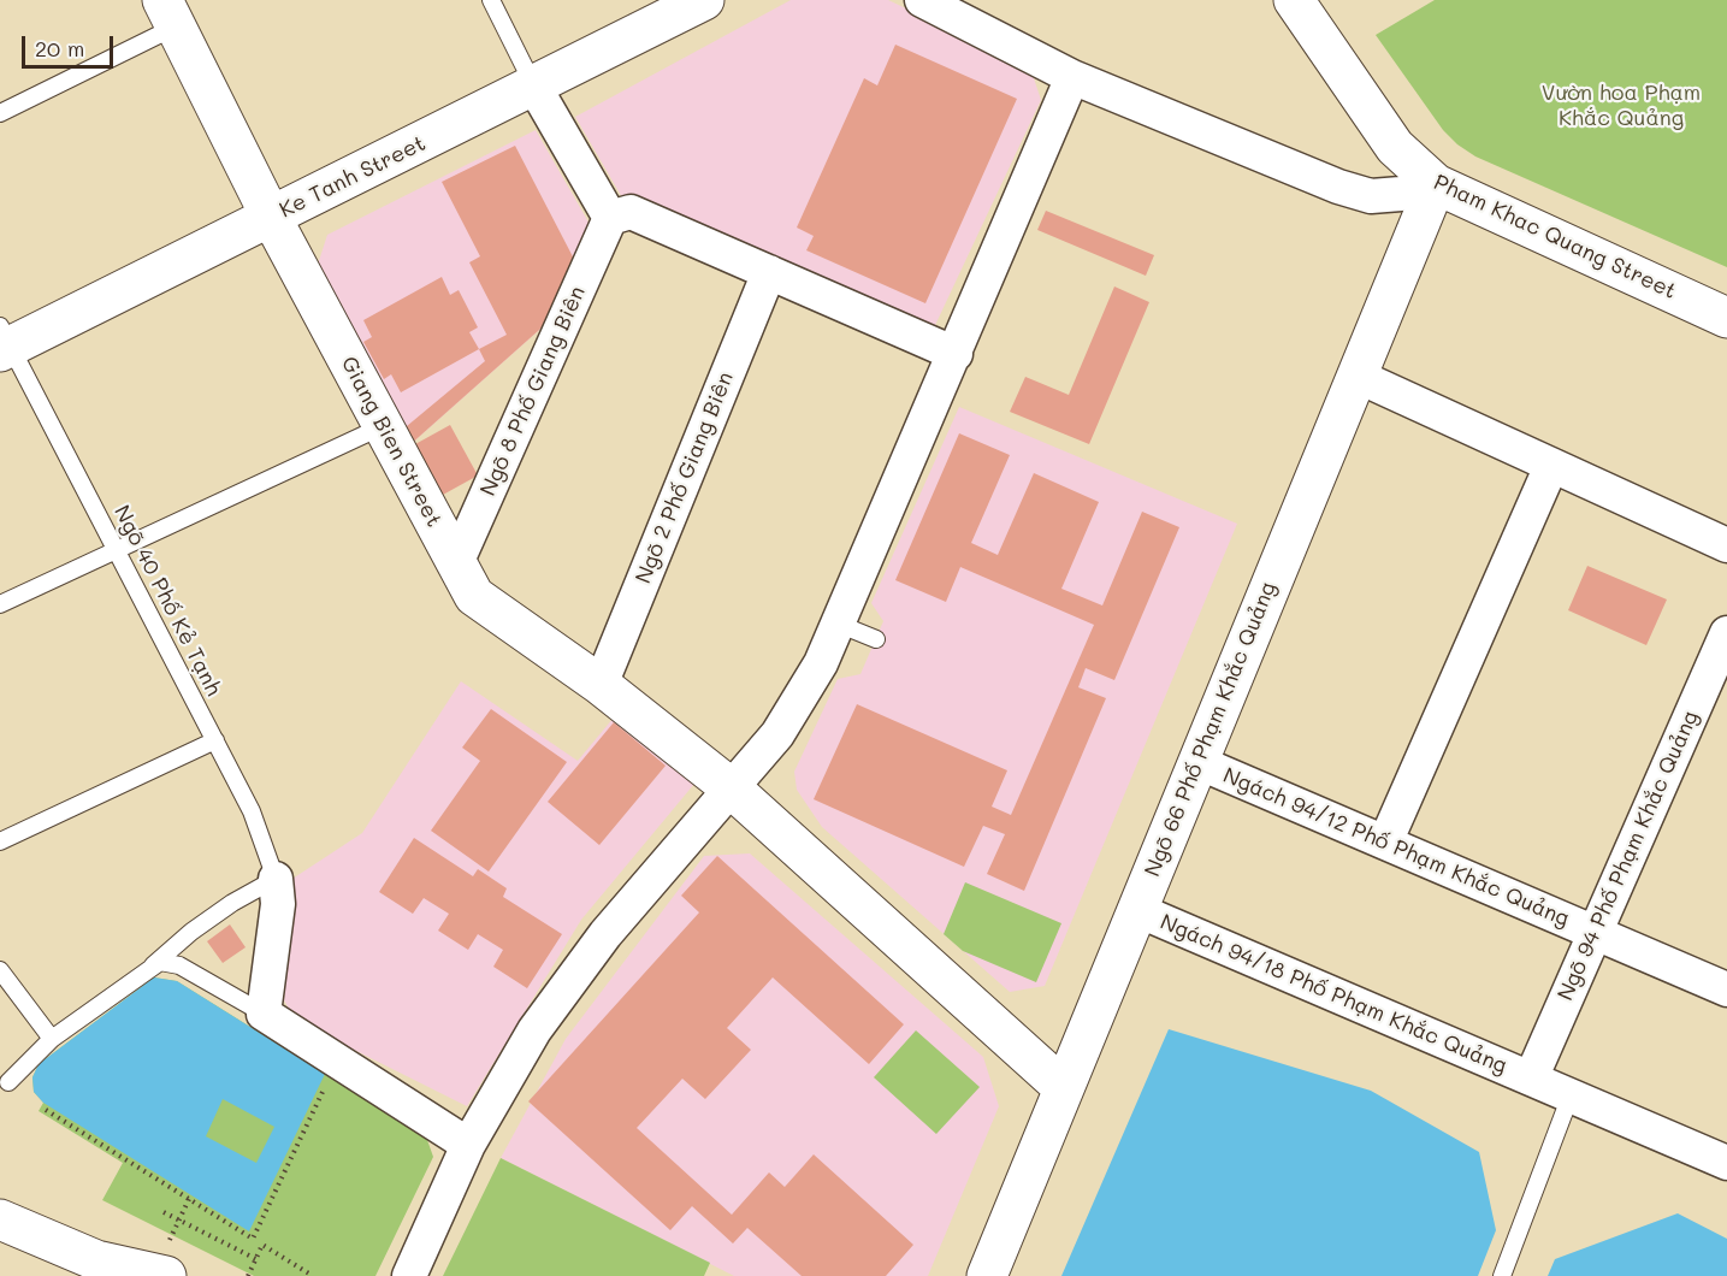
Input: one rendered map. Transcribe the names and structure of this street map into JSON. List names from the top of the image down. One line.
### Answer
{"streets":{"street":["Ke Tanh Street","Pham Khac Quang Street","Ngõ 8 Phố Giang Biên","Giang Bien Street","Ngõ 2 Phố Giang Biên","Ngõ 66 Phố Phạm Khắc Quảng","Ngách 94/12 Phố Phạm Khắc Quảng","Ngõ 94 Phố Phạm Khắc Quảng","Ngách 94/18 Phố Phạm Khắc Quảng"],"lane":["Ngõ 40 Phố Kẻ Tạnh"]},"crossings":[["Ke Tanh Street","Giang Bien Street"],["Ke Tanh Street","Ngõ 40 Phố Kẻ Tạnh"],["Pham Khac Quang Street","Ngõ 66 Phố Phạm Khắc Quảng"],["Ngõ 8 Phố Giang Biên","Giang Bien Street"],["Giang Bien Street","Ngõ 2 Phố Giang Biên"],["Giang Bien Street","Ngõ 66 Phố Phạm Khắc Quảng"],["Ngõ 66 Phố Phạm Khắc Quảng","Ngách 94/12 Phố Phạm Khắc Quảng"],["Ngõ 66 Phố Phạm Khắc Quảng","Ngách 94/18 Phố Phạm Khắc Quảng"],["Ngách 94/12 Phố Phạm Khắc Quảng","Ngõ 94 Phố Phạm Khắc Quảng"],["Ngõ 94 Phố Phạm Khắc Quảng","Ngách 94/18 Phố Phạm Khắc Quảng"]],"parks":["Vườn hoa Phạm Khắc Quảng"],"scale_bar":"20 m"}
